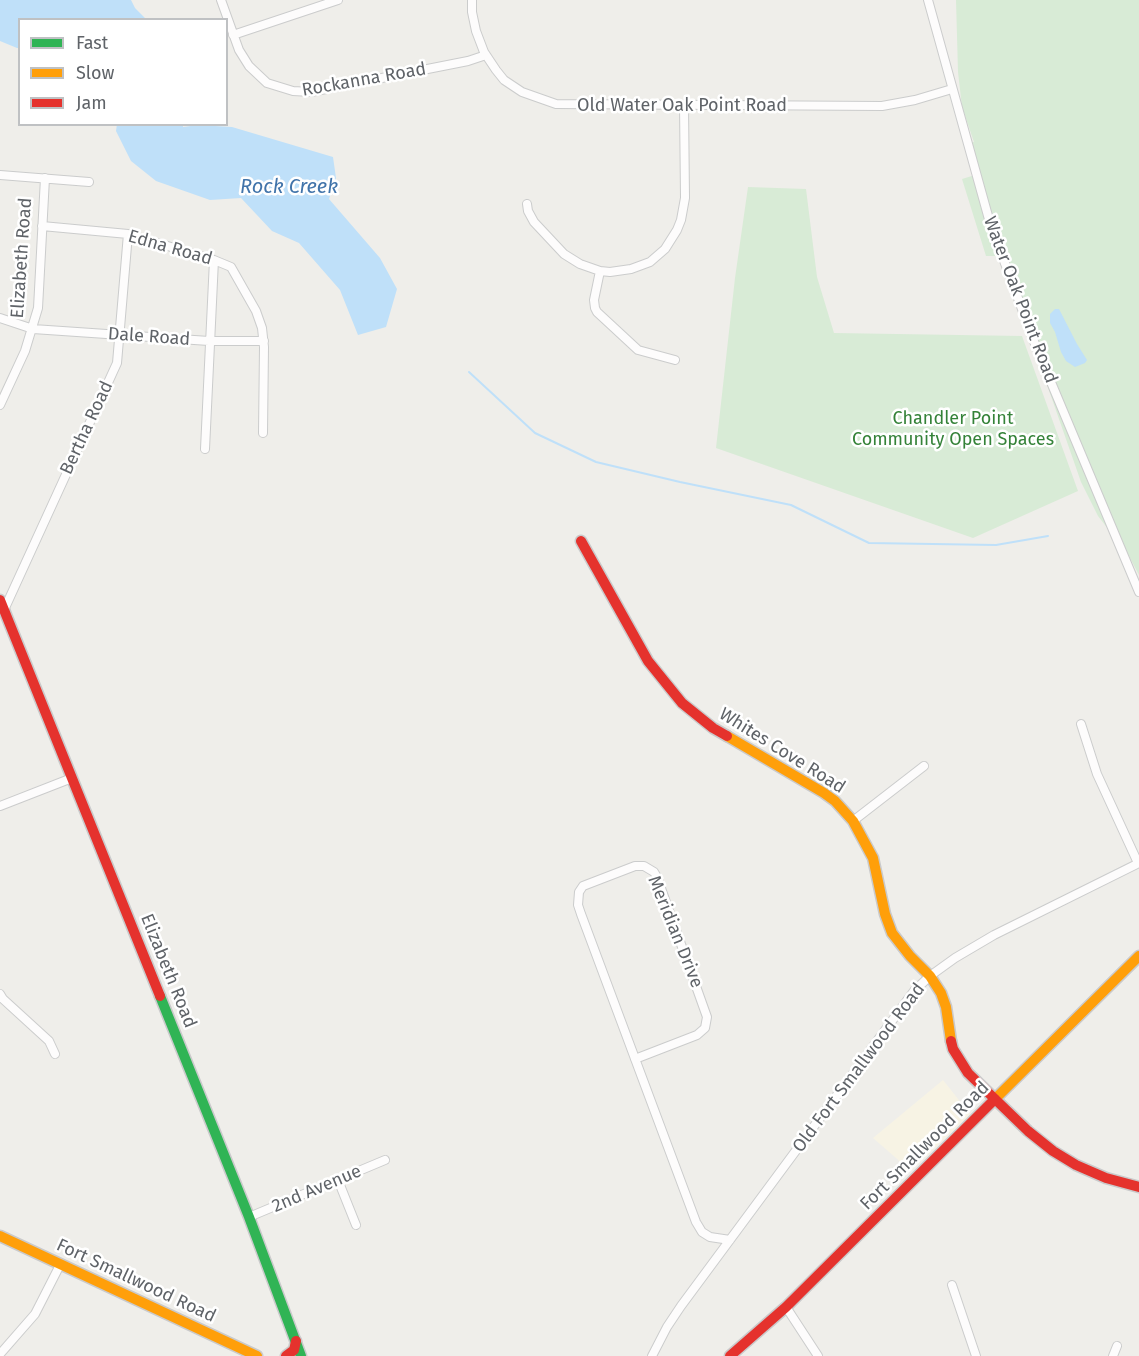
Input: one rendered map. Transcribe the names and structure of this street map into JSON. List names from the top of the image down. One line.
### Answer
{"streets":{"street":["Rockanna Road","Old Water Oak Point Road","Edna Road","Elizabeth Road","Water Oak Point Road","Dale Road","Bertha Road","Whites Cove Road","Meridian Drive","Old Fort Smallwood Road","Fort Smallwood Road","2nd Avenue"]},"crossings":[["Rockanna Road","Old Water Oak Point Road"],["Old Water Oak Point Road","Water Oak Point Road"],["Edna Road","Elizabeth Road"],["Edna Road","Dale Road"],["Edna Road","Bertha Road"],["Elizabeth Road","Dale Road"],["Elizabeth Road","Bertha Road"],["Elizabeth Road","2nd Avenue"],["Dale Road","Bertha Road"],["Whites Cove Road","Old Fort Smallwood Road"],["Whites Cove Road","Fort Smallwood Road"],["Meridian Drive","Old Fort Smallwood Road"]],"water":["Rock Creek"],"parks":["Chandler Point Community Open Spaces"],"legend":["Fast","Slow","Jam"]}
